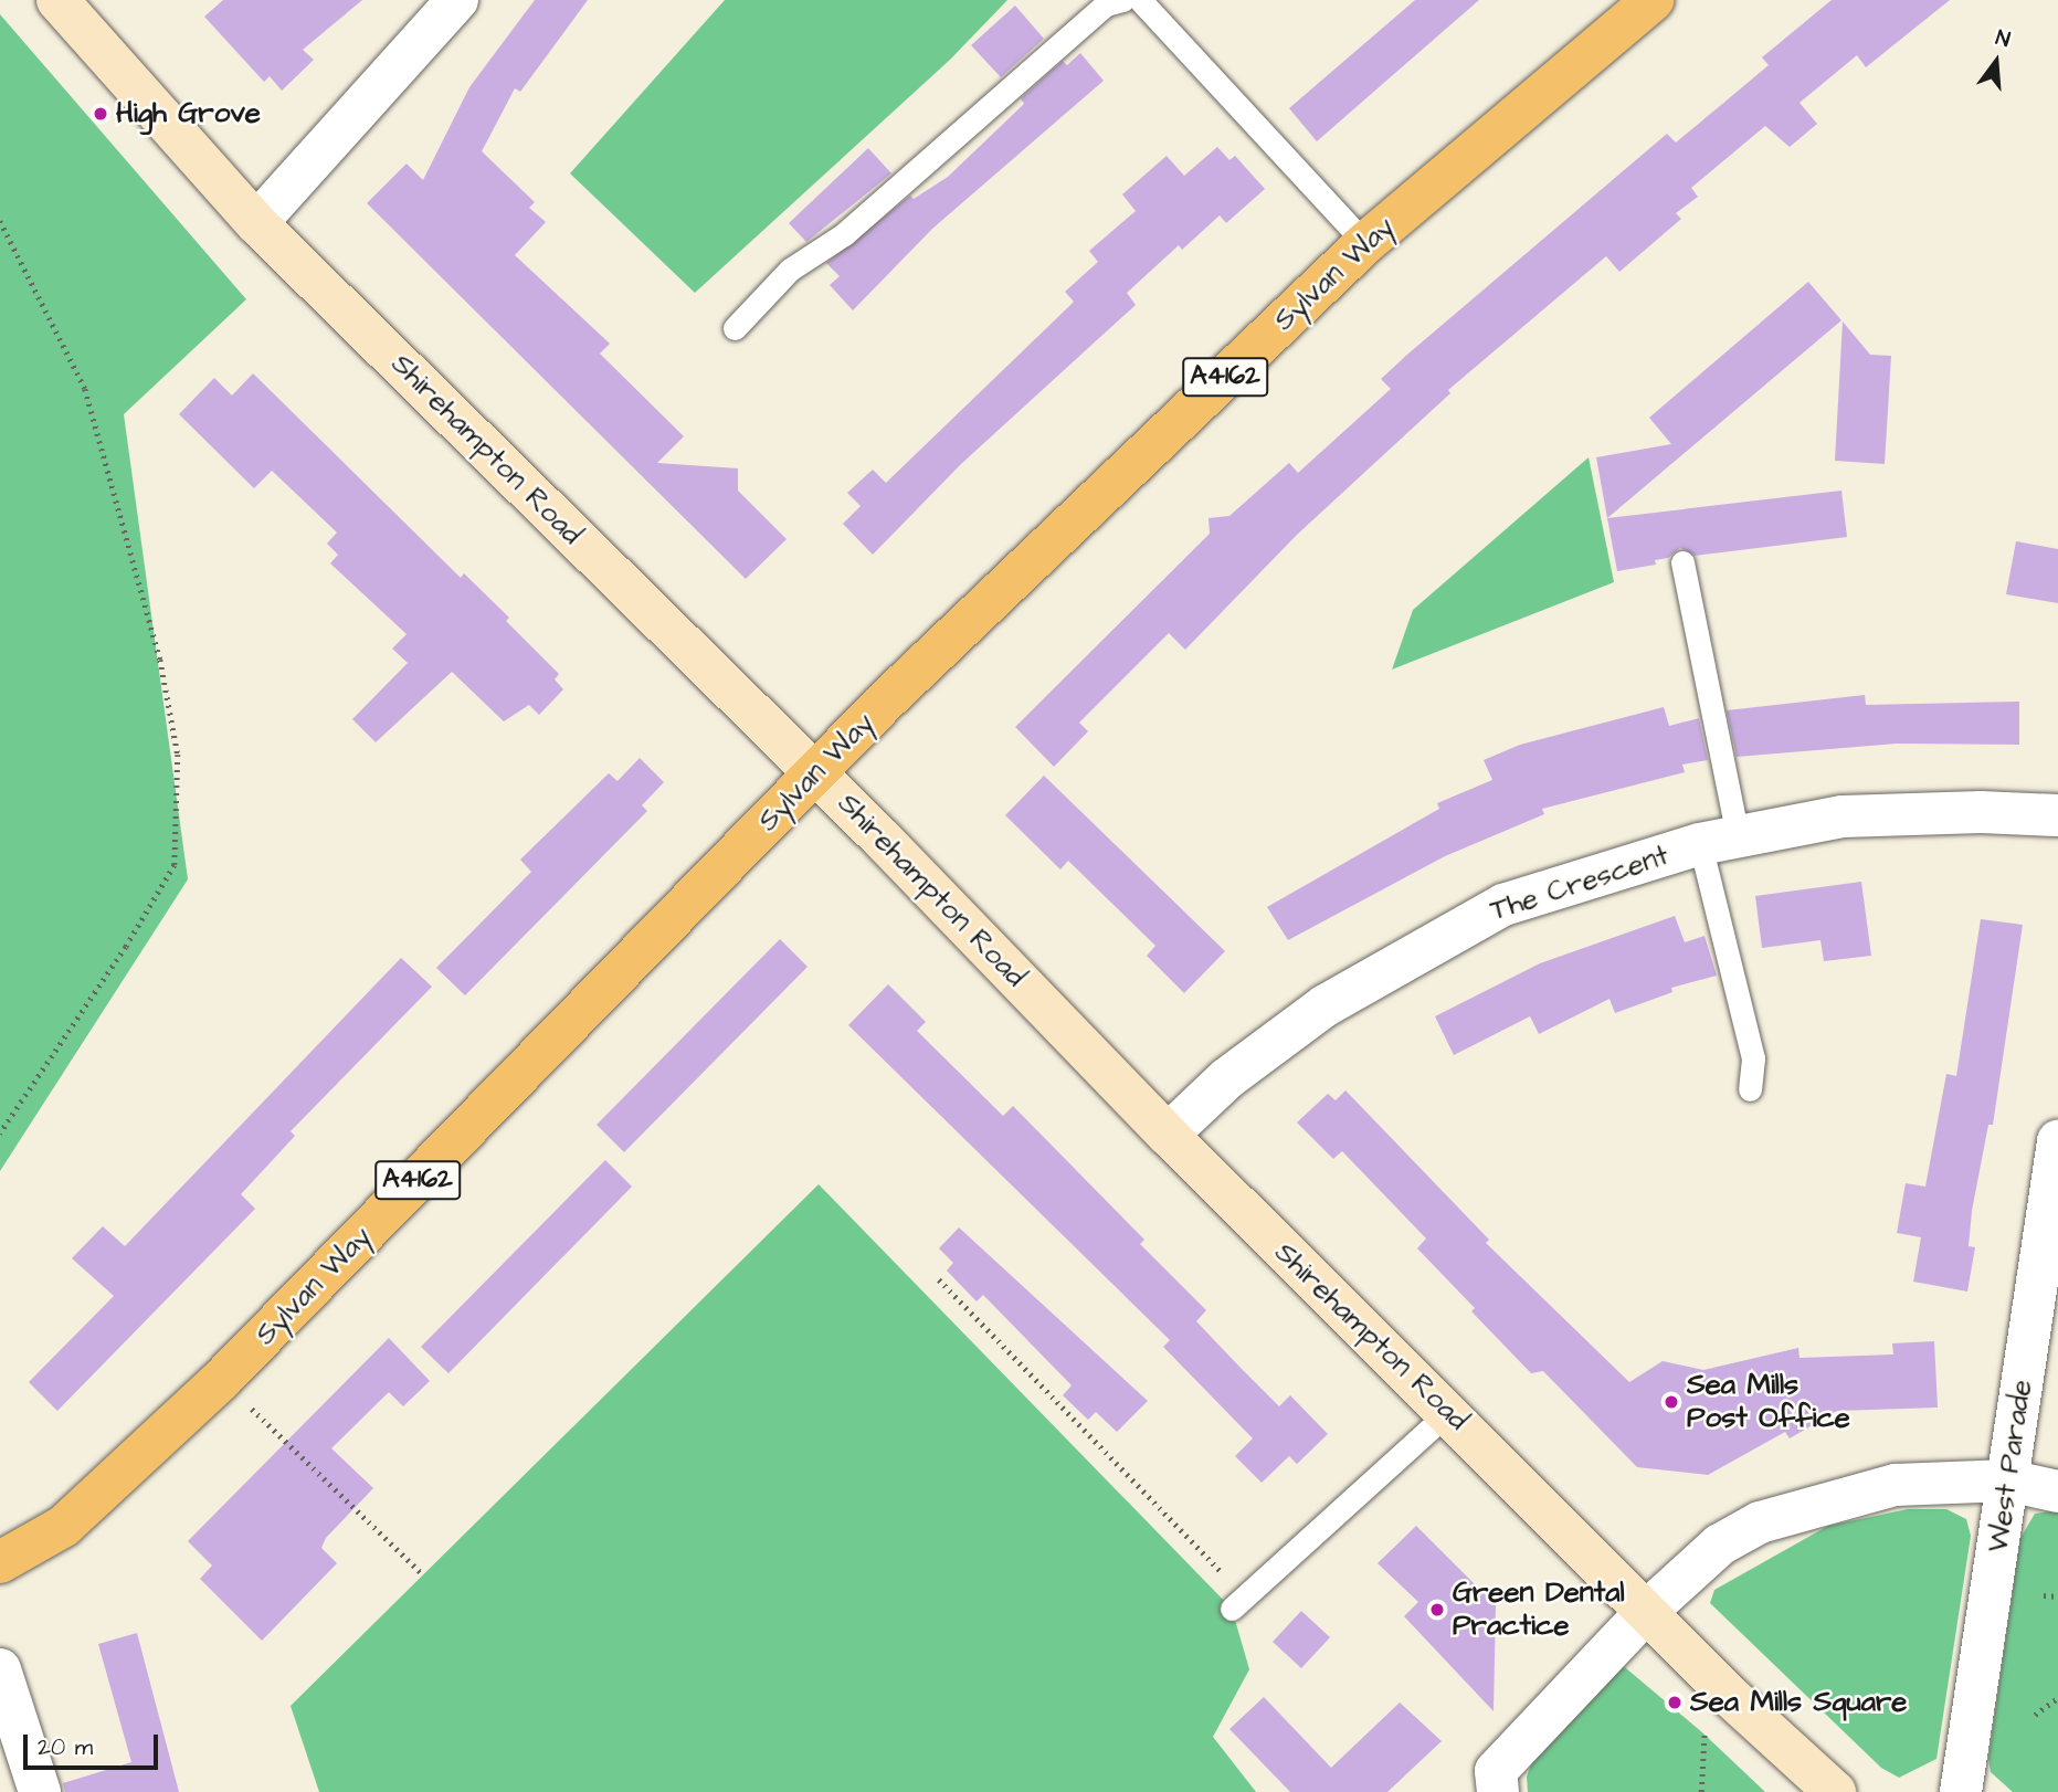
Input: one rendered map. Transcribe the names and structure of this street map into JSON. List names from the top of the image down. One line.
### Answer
{"streets":{"main road":["Sylvan Way","A4162","Shirehampton Road"],"street":["The Crescent","West Parade"]},"crossings":[["Sylvan Way","Shirehampton Road"],["Shirehampton Road","The Crescent"]],"places":["High Grove","Sea Mills Post Office","Green Dental Practice","Sea Mills Square"],"scale_bar":"20 m","north":"top"}
